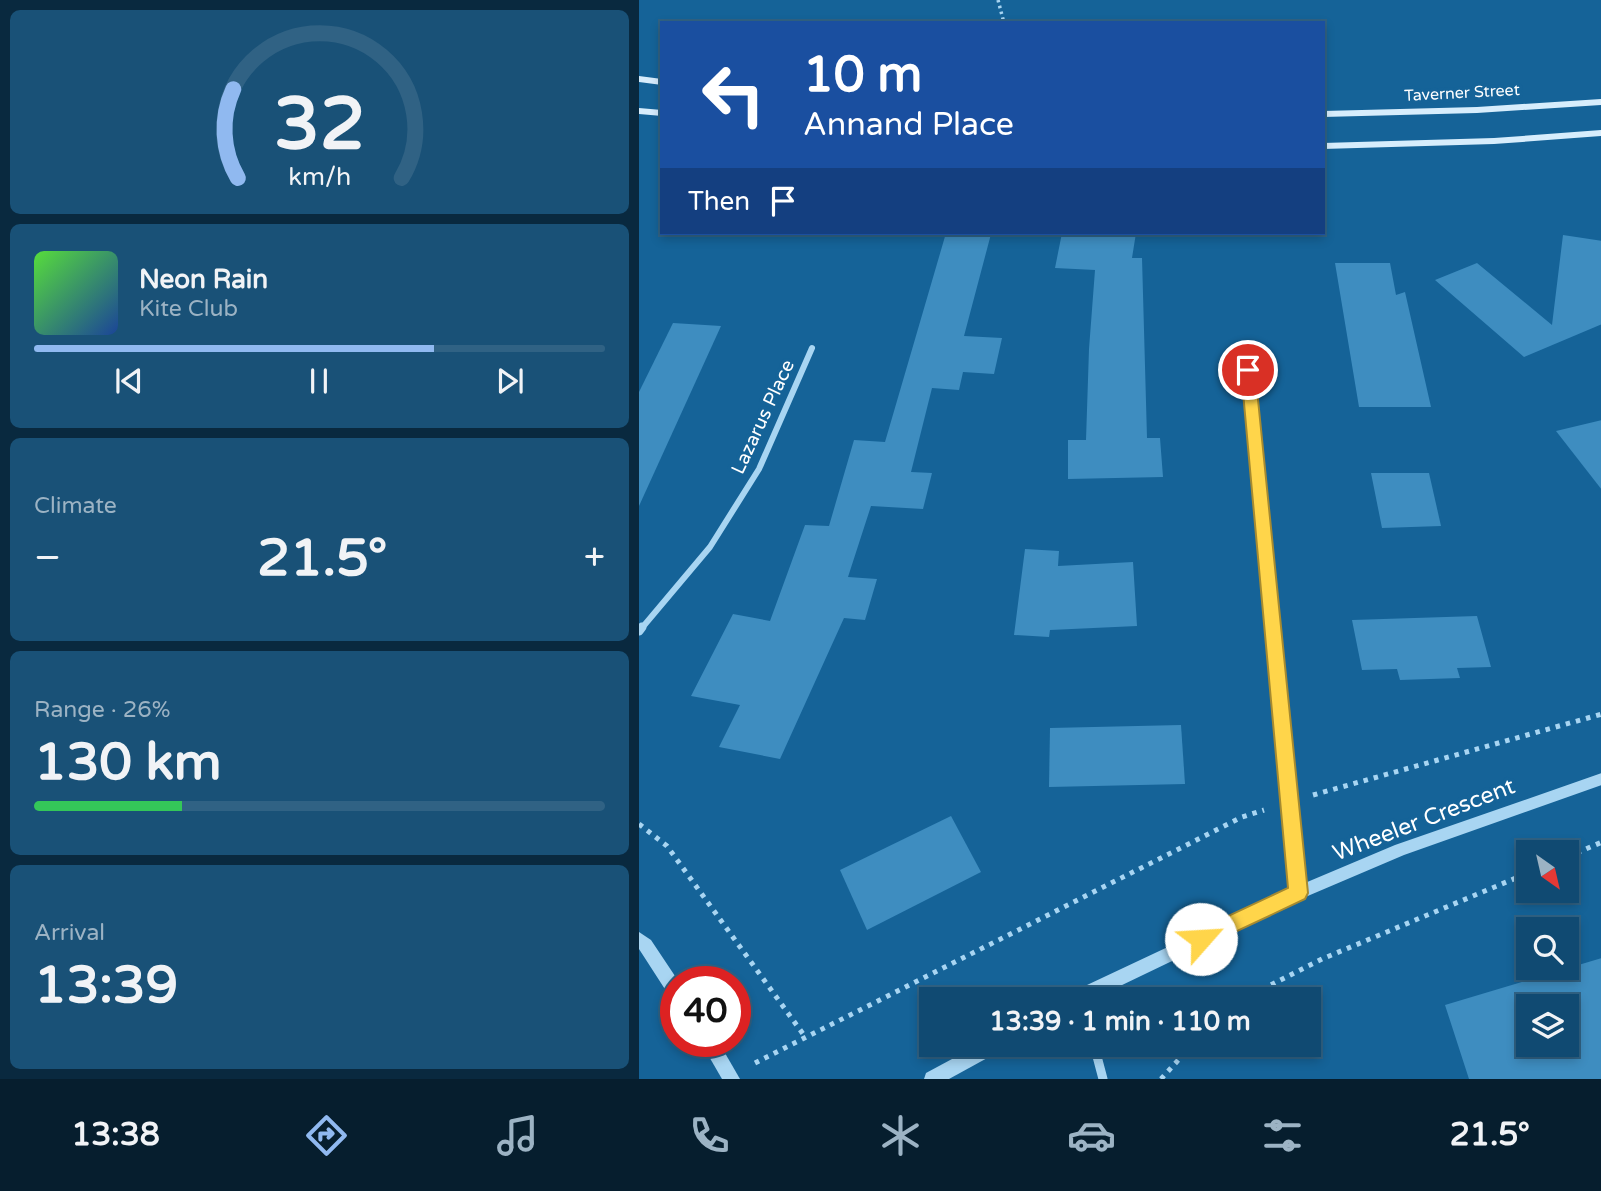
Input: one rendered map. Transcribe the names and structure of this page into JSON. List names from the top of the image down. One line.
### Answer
{"streets":{"main road":["Taverner Street"],"street":["Lazarus Place","Wheeler Crescent"]},"north":"bottom right","page":{"turn":["10 m","Annand Place"],"then":"Then","song":["Neon Rain","Kite Club"],"tile":["Climate",["Range · 26%","130 km"],["Arrival","13:39"]],"heat":["−","21.5°","+"],"limit":"40","trip":"13:39 · 1 min · 110 m","tabs":["13:38","21.5°"],"gauge":["32","km/h"]}}
